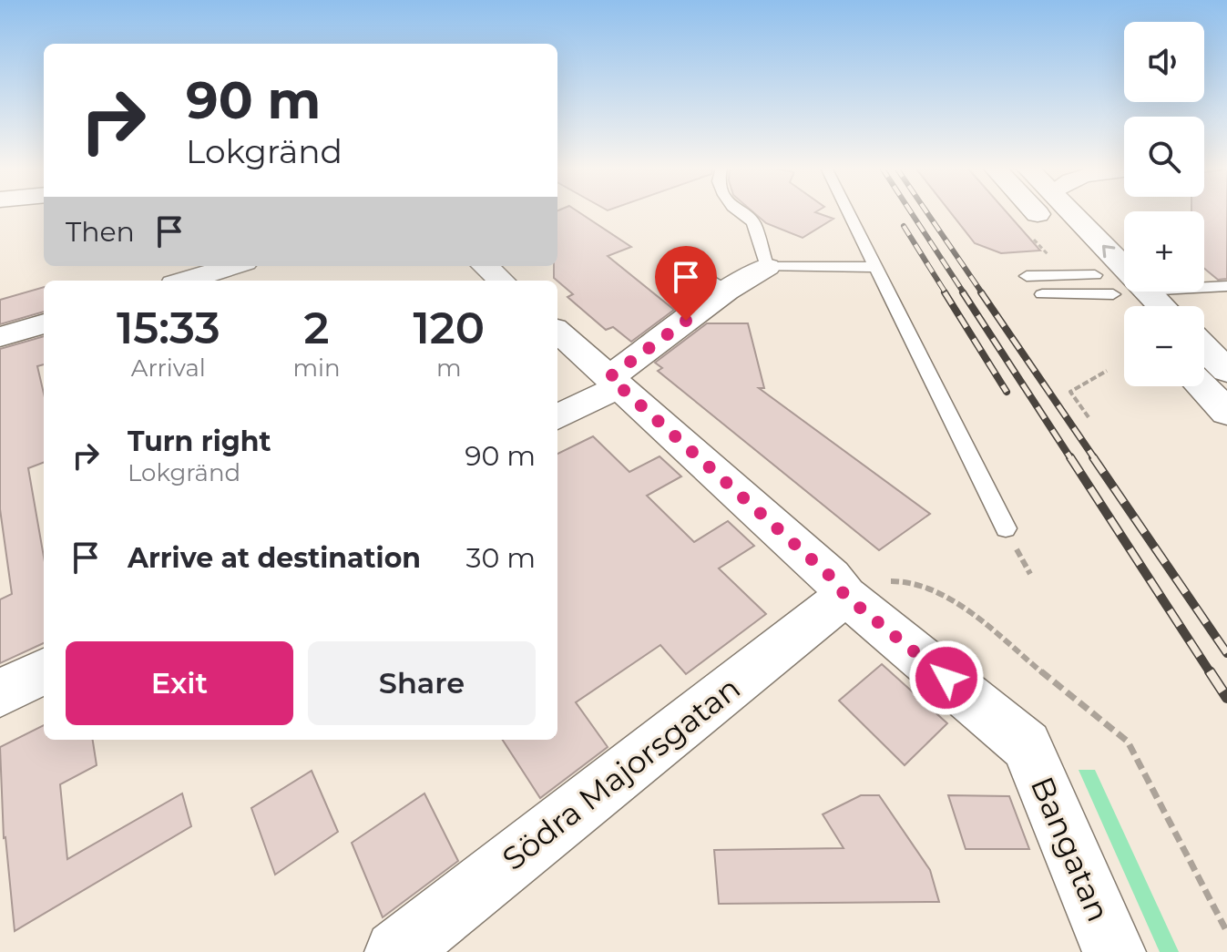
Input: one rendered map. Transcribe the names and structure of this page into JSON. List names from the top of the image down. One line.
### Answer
{"streets":{"street":["Södra Majorsgatan","Bangatan"]},"crossings":[["Södra Majorsgatan","Bangatan"]],"page":{"map_buttons":["+","−"],"turn":["90 m","Lokgränd"],"then":"Then","eta":["15:33","Arrival","2","min","120","m"],"list":[{"name":"Turn right","note":"Lokgränd","value":"90 m"},{"name":"Arrive at destination","value":"30 m"}],"buttons":["Exit","Share"]}}
